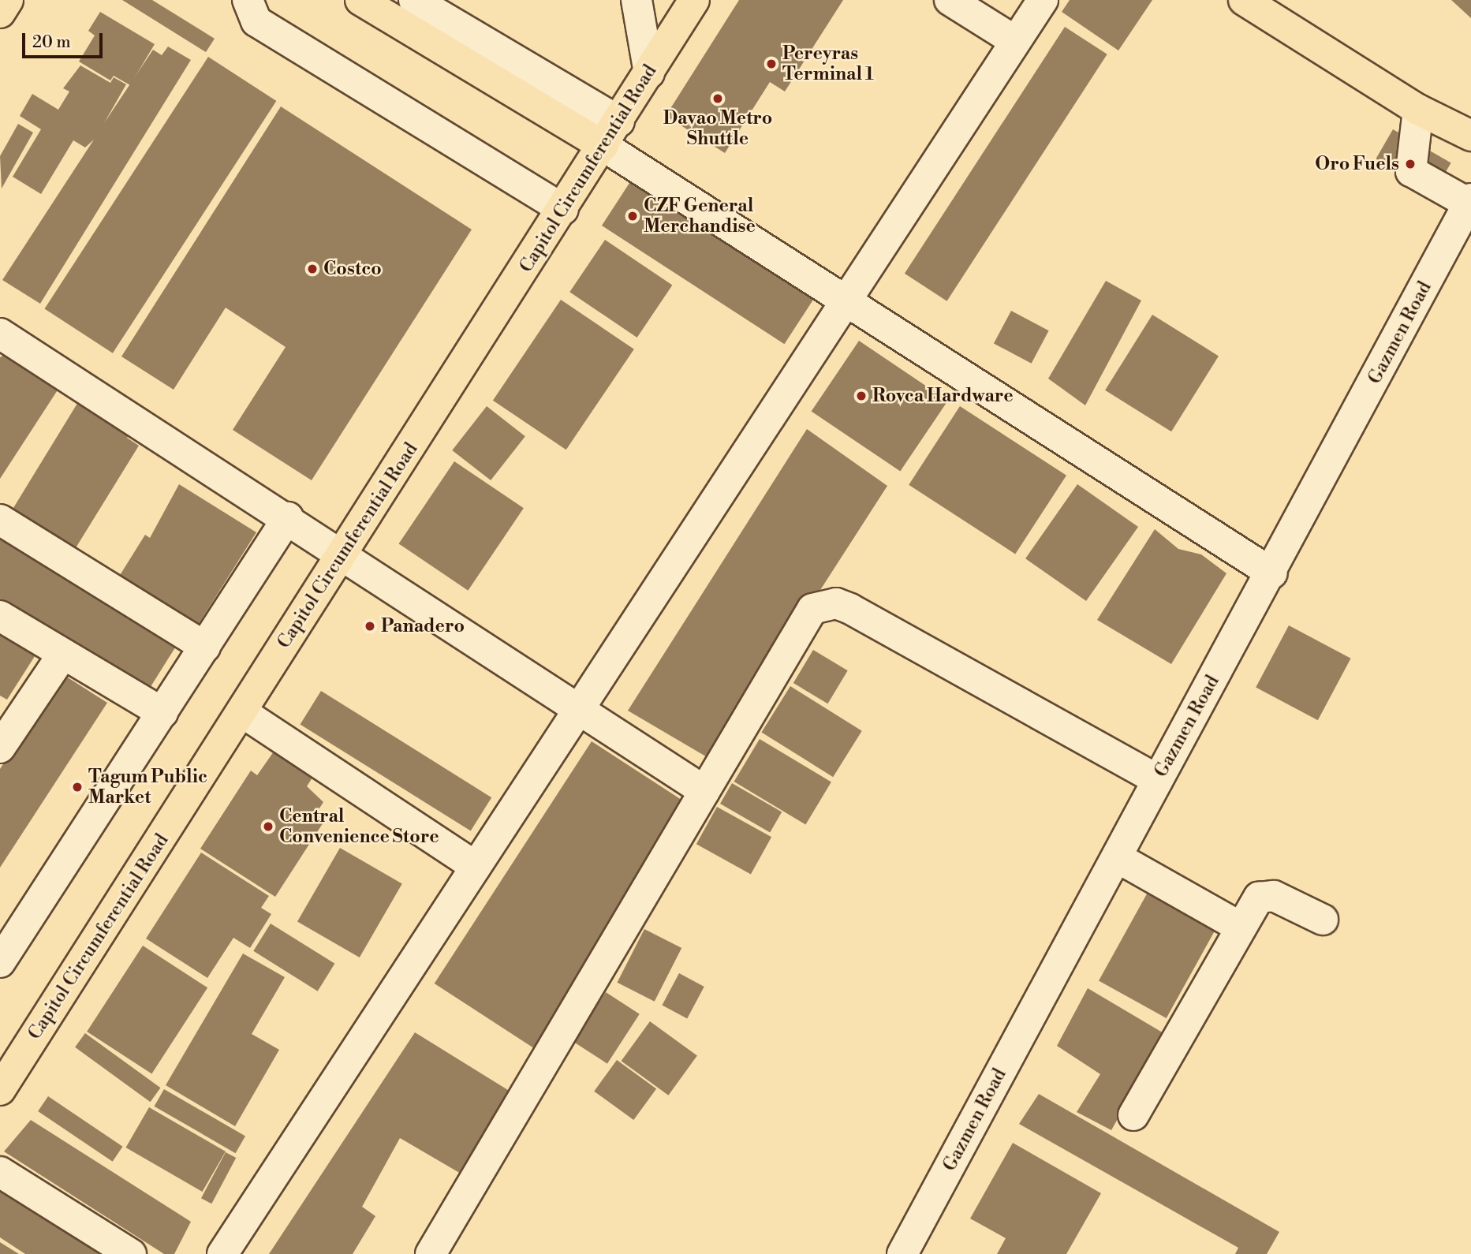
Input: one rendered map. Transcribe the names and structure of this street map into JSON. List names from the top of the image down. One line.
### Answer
{"streets":{"main road":["Capitol Circumferential Road"],"street":["Gazmen Road"]},"places":["Pereyras Terminal 1","Davao Metro Shuttle","Oro Fuels","CZF General Merchandise","Costco","Rovca Hardware","Panadero","Tagum Public Market","Central Convenience Store"],"scale_bar":"20 m"}
